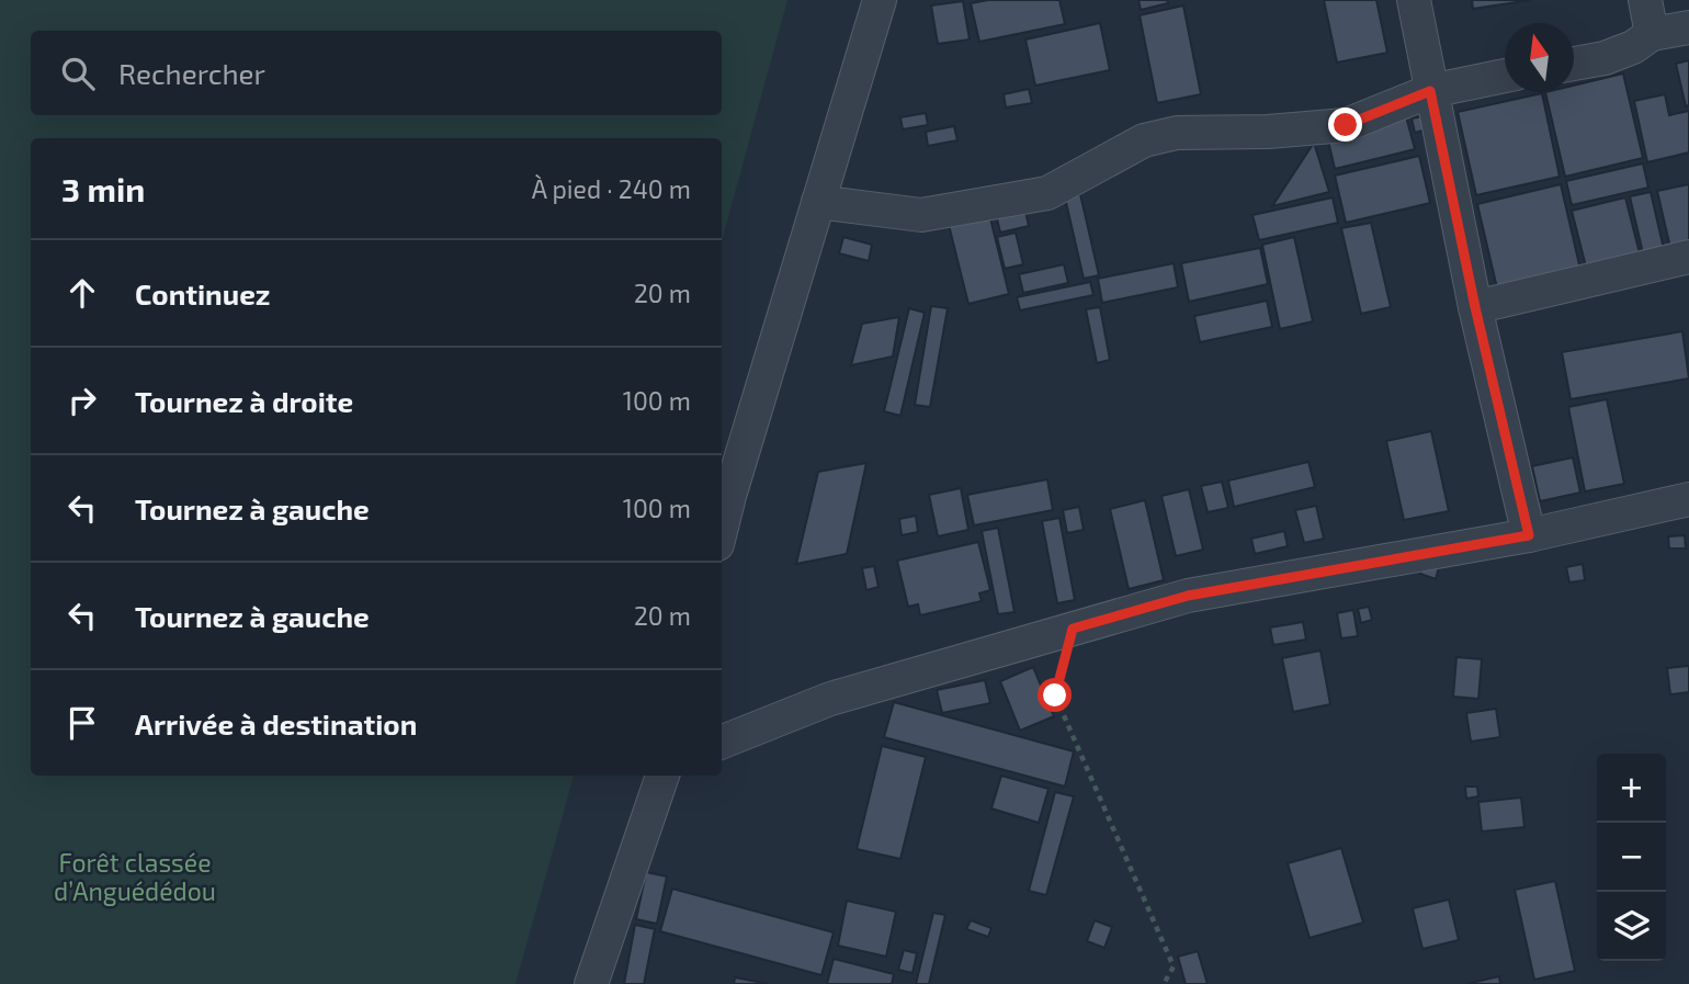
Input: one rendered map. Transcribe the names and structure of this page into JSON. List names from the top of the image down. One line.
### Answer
{"parks":["Forêt classée d’Anguédédou"],"north":"top","page":{"search":"Rechercher","heading":["3 min","À pied · 240 m"],"list":[["Continuez","20 m"],["Tournez à droite","100 m"],["Tournez à gauche","100 m"],["Tournez à gauche","20 m"],"Arrivée à destination"],"map_buttons":["+","−"]}}
